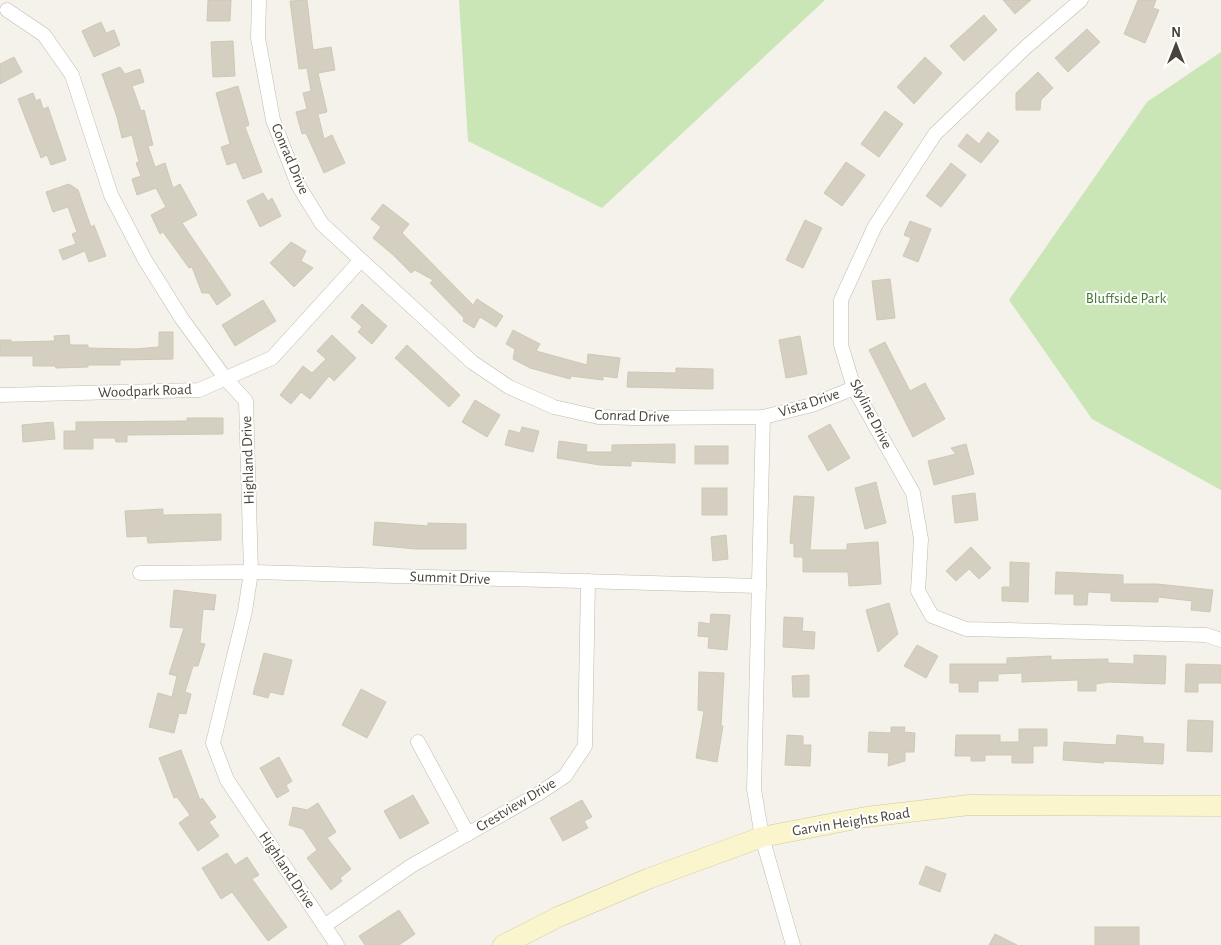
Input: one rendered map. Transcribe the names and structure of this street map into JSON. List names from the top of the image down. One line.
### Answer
{"streets":{"main road":["Garvin Heights Road"],"street":["Conrad Drive","Woodpark Road","Vista Drive","Skyline Drive","Highland Drive","Summit Drive","Crestview Drive"]},"crossings":[["Conrad Drive","Woodpark Road"],["Conrad Drive","Vista Drive"],["Woodpark Road","Highland Drive"],["Vista Drive","Skyline Drive"],["Highland Drive","Summit Drive"],["Highland Drive","Crestview Drive"],["Summit Drive","Crestview Drive"]],"parks":["Bluffside Park"],"north":"top"}
